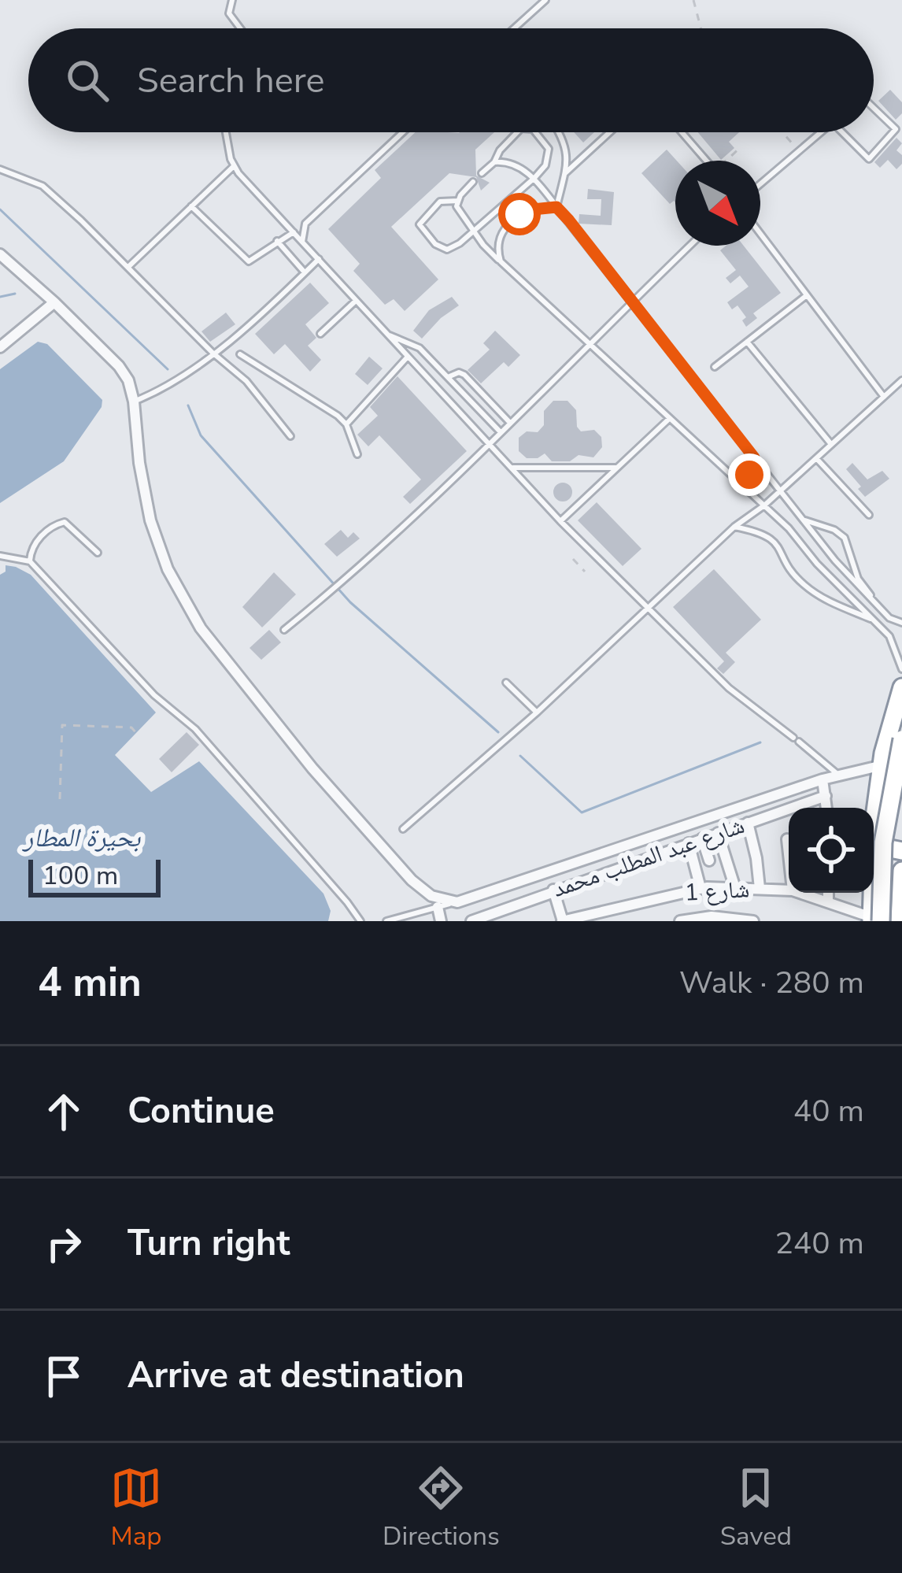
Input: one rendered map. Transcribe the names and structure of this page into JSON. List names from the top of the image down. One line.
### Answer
{"streets":{"street":["شارع عبد المطلب محمد","شارع 1"]},"water":["بحيرة المطار"],"scale_bar":"100 m","north":"bottom right","page":{"search":"Search here","scale":"100 m","heading":["4 min","Walk · 280 m"],"list":[["Continue","40 m"],["Turn right","240 m"],"Arrive at destination"],"nav":["Map","Directions","Saved"]}}
